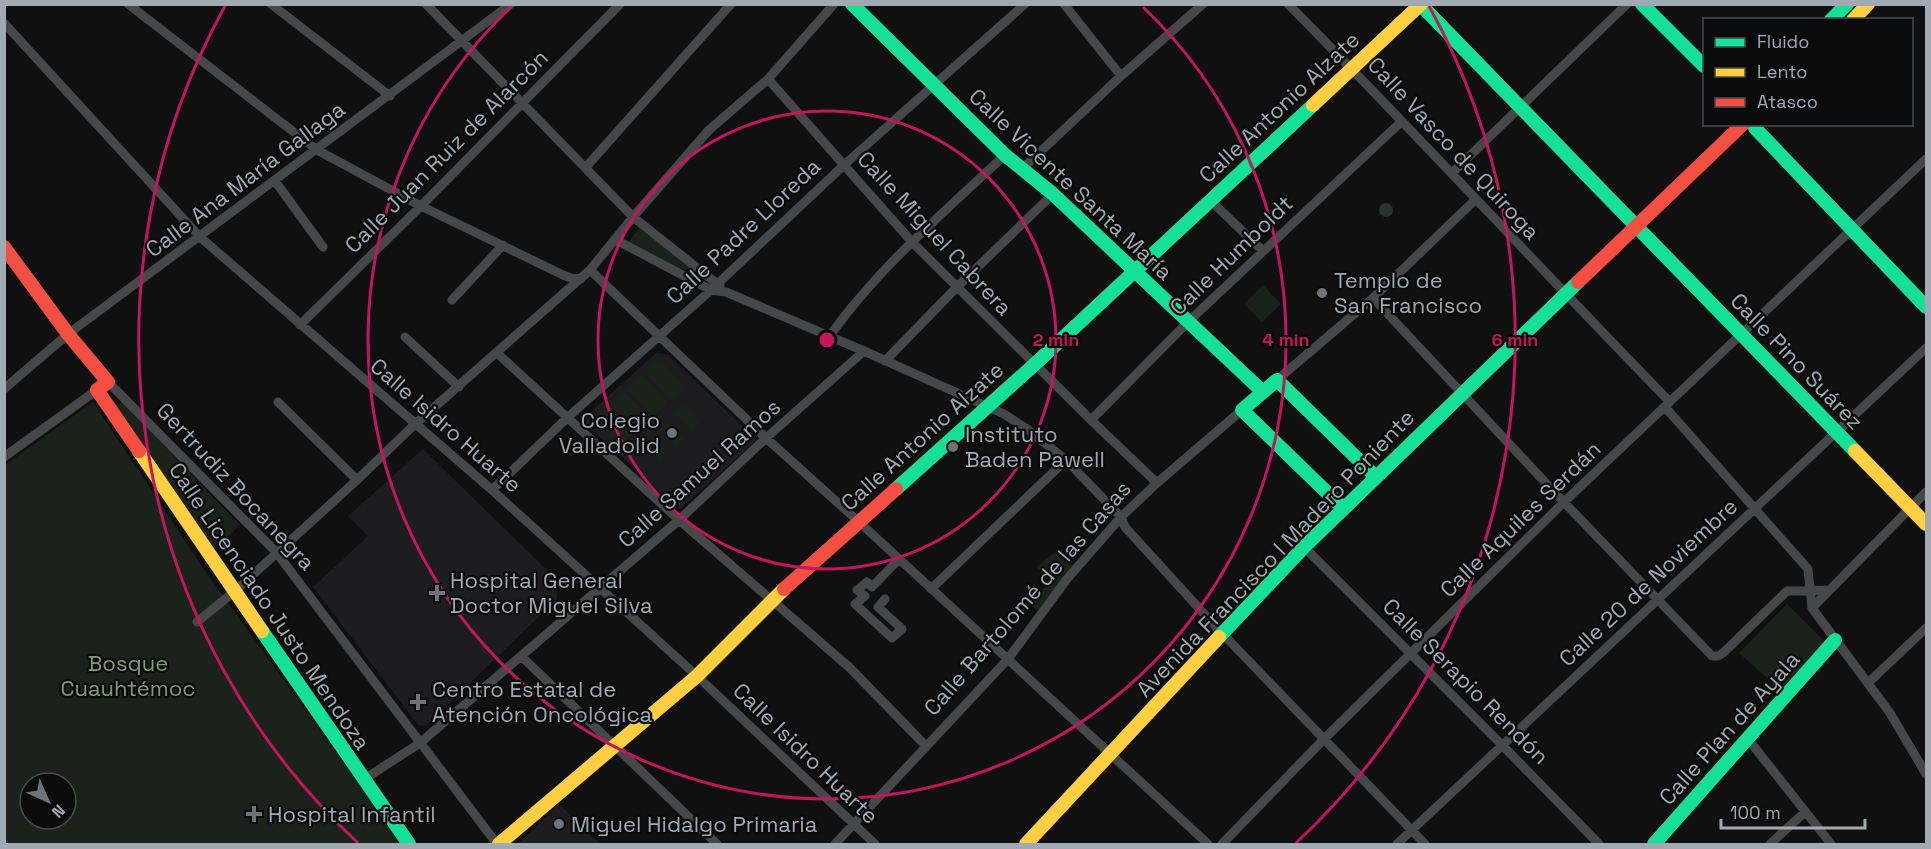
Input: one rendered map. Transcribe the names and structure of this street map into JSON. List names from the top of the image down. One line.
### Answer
{"streets":{"street":["Calle Antonio Alzate","Calle Vasco de Quiroga","Calle Juan Ruiz de Alarcón","Calle Ana María Gallaga","Calle Vicente Santa María","Calle Padre Lloreda","Calle Miguel Cabrera","Calle Humboldt","Calle Pino Suárez","Calle Isidro Huarte","Calle Samuel Ramos","Gertrudiz Bocanegra","Calle Aquiles Serdán","Avenida Francisco I Madero Poniente","Calle 20 de Noviembre","Calle Bartolomé de las Casas","Calle Licenciado Justo Mendoza","Calle Serapio Rendón","Calle Plan de Ayala"]},"crossings":[["Calle Antonio Alzate","Calle Vasco de Quiroga"],["Calle Antonio Alzate","Calle Vicente Santa María"],["Calle Antonio Alzate","Calle Miguel Cabrera"],["Calle Antonio Alzate","Calle Pino Suárez"],["Calle Antonio Alzate","Calle Isidro Huarte"],["Calle Antonio Alzate","Gertrudiz Bocanegra"],["Calle Vasco de Quiroga","Calle Humboldt"],["Calle Vasco de Quiroga","Calle Aquiles Serdán"],["Calle Vasco de Quiroga","Avenida Francisco I Madero Poniente"],["Calle Vasco de Quiroga","Calle 20 de Noviembre"],["Calle Vasco de Quiroga","Calle Bartolomé de las Casas"],["Calle Juan Ruiz de Alarcón","Calle Isidro Huarte"],["Calle Ana María Gallaga","Calle Isidro Huarte"],["Calle Ana María Gallaga","Gertrudiz Bocanegra"],["Calle Vicente Santa María","Calle Padre Lloreda"],["Calle Vicente Santa María","Calle Humboldt"],["Calle Vicente Santa María","Calle Bartolomé de las Casas"],["Calle Padre Lloreda","Calle Miguel Cabrera"],["Calle Padre Lloreda","Calle Isidro Huarte"],["Calle Miguel Cabrera","Calle Humboldt"],["Calle Miguel Cabrera","Calle Bartolomé de las Casas"],["Calle Pino Suárez","Calle Aquiles Serdán"],["Calle Pino Suárez","Avenida Francisco I Madero Poniente"],["Calle Pino Suárez","Calle 20 de Noviembre"],["Calle Isidro Huarte","Calle Samuel Ramos"],["Calle Isidro Huarte","Calle Bartolomé de las Casas"],["Calle Samuel Ramos","Gertrudiz Bocanegra"],["Calle Samuel Ramos","Calle Licenciado Justo Mendoza"],["Gertrudiz Bocanegra","Calle Licenciado Justo Mendoza"],["Calle Aquiles Serdán","Calle Serapio Rendón"],["Avenida Francisco I Madero Poniente","Calle Serapio Rendón"],["Calle 20 de Noviembre","Calle Serapio Rendón"]],"parks":["Bosque Cuauhtémoc"],"places":{"other":["Templo de San Francisco","Colegio Valladolid","Instituto Baden Pawell","Miguel Hidalgo Primaria"],"health":["Hospital General Doctor Miguel Silva","Centro Estatal de Atención Oncológica","Hospital Infantil"]},"legend":["Fluido","Lento","Atasco"],"scale_bar":"100 m","north":"bottom right","rings":["2 min","4 min","6 min"]}
